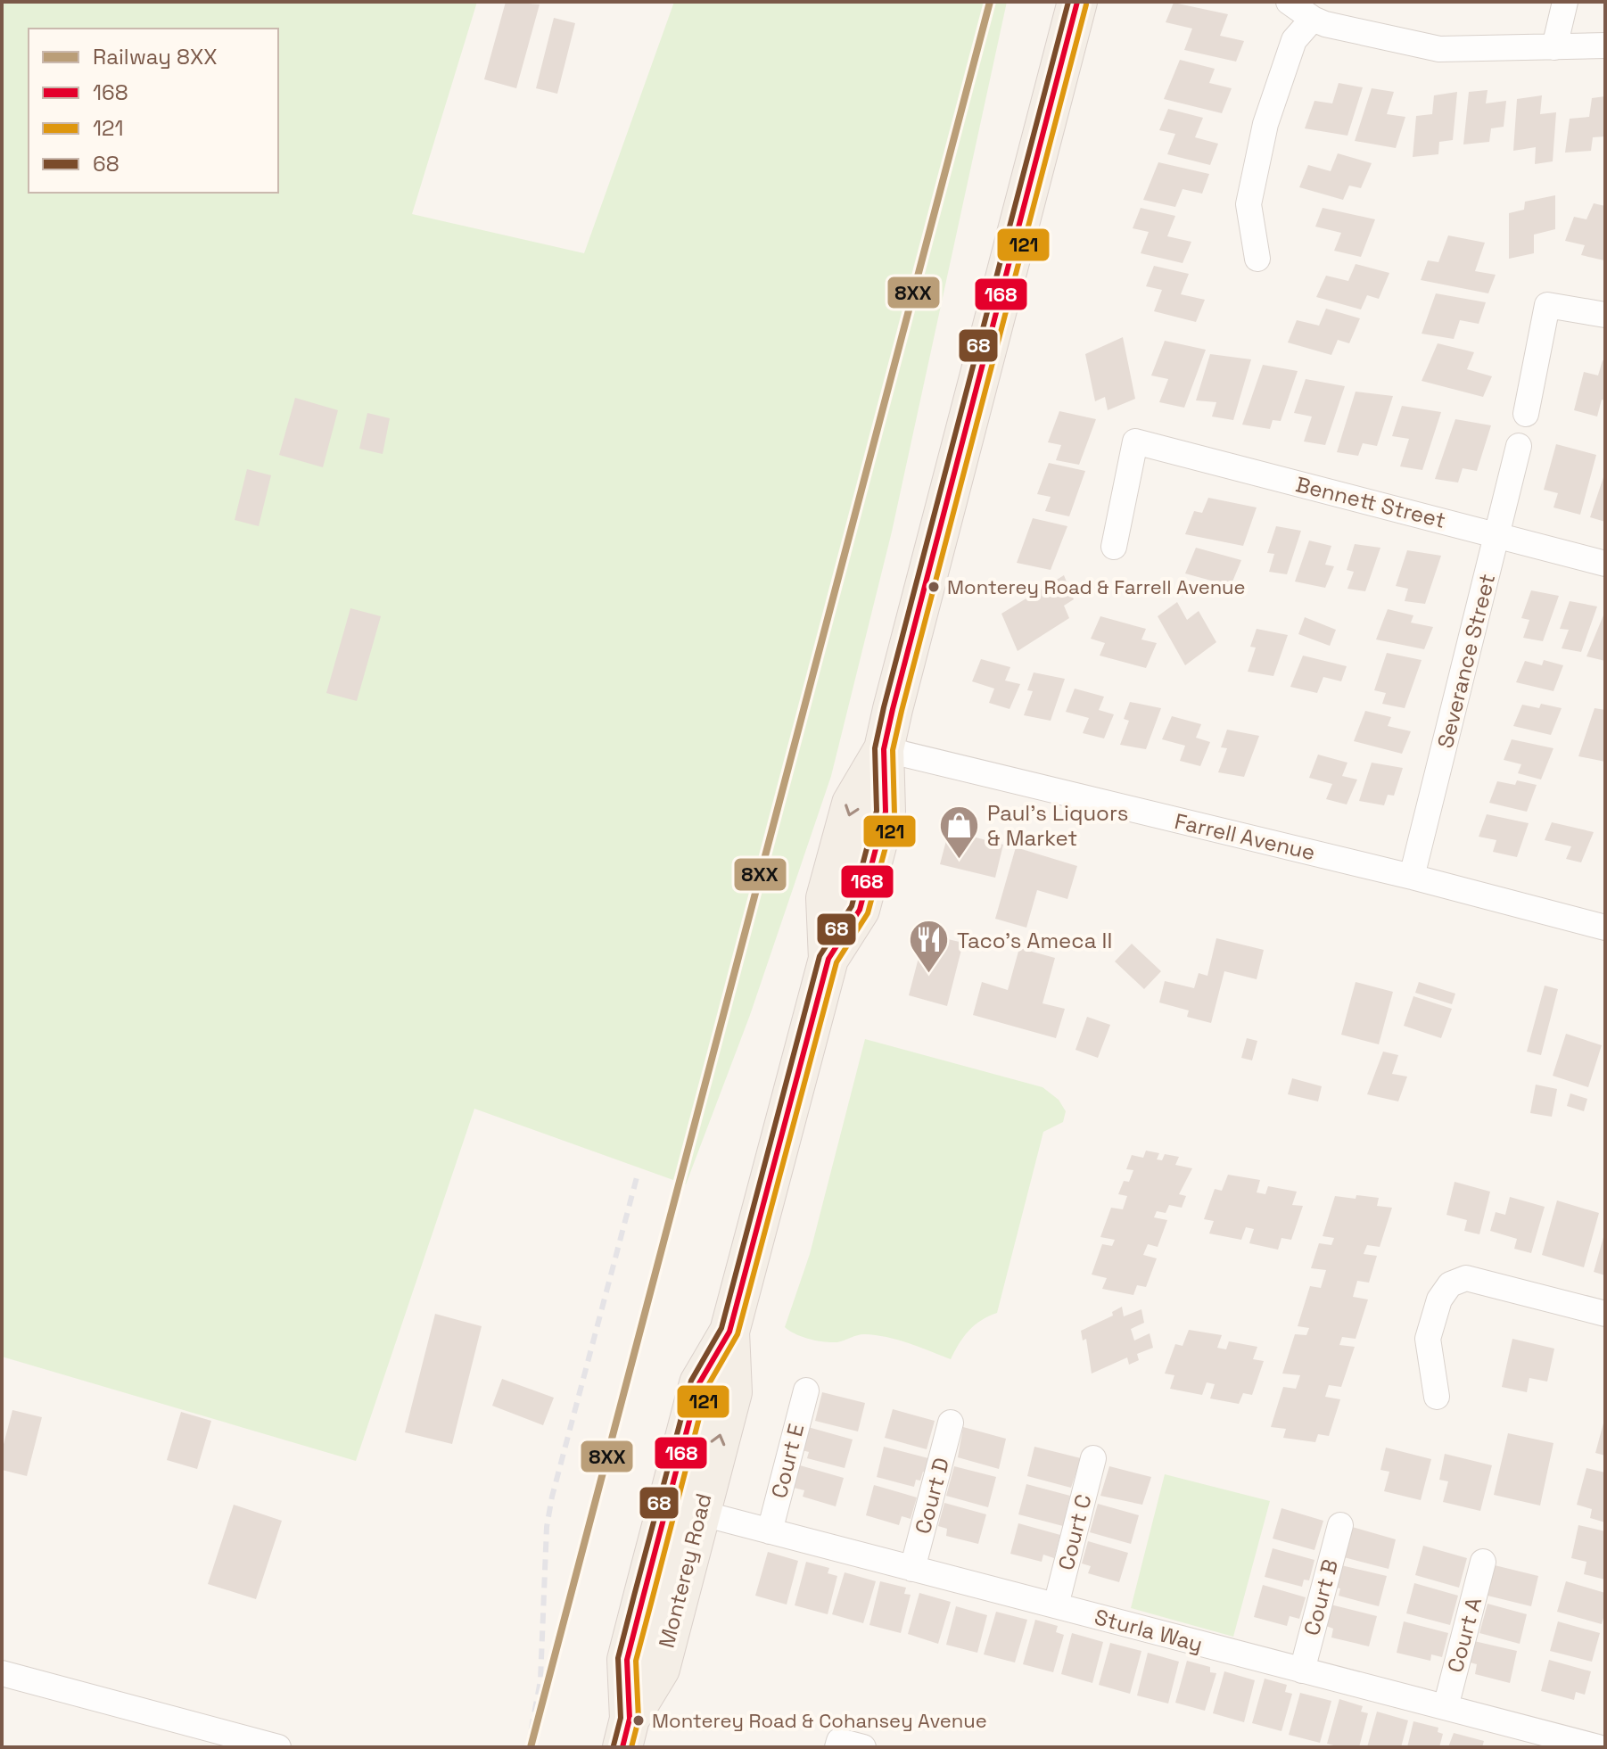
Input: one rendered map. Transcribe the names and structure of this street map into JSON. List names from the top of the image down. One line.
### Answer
{"streets":{"main road":["Monterey Road"],"street":["Bennett Street","Severance Street","Farrell Avenue","Court E","Court D","Court C","Court B","Sturla Way","Court A"]},"crossings":[["Bennett Street","Severance Street"],["Severance Street","Farrell Avenue"],["Farrell Avenue","Monterey Road"],["Court E","Sturla Way"],["Court D","Sturla Way"],["Court C","Sturla Way"],["Monterey Road","Sturla Way"],["Court B","Sturla Way"],["Sturla Way","Court A"]],"places":{"other":["Monterey Road & Farrell Avenue","Monterey Road & Cohansey Avenue"],"shop":["Paul's Liquors & Market"],"restaurant":["Taco's Ameca II"]},"lines":["rail line 8XX","transit line 168","transit line 68","transit line 121"],"legend":["Railway 8XX","168","121","68"]}
